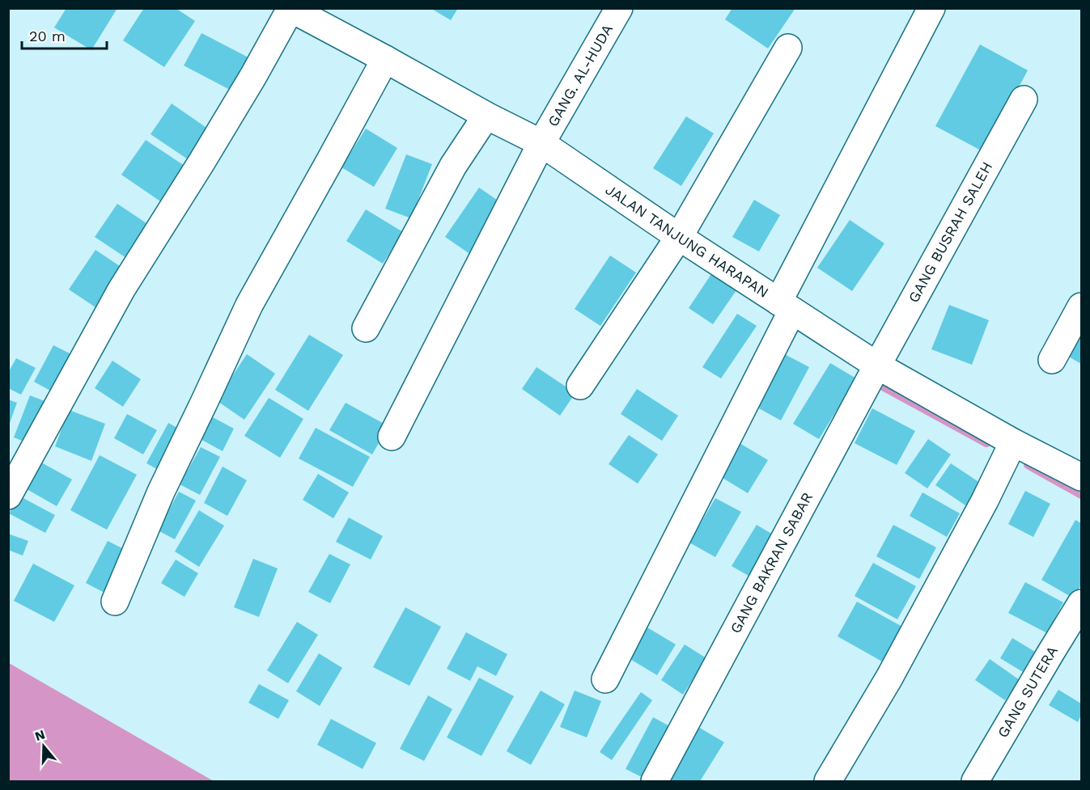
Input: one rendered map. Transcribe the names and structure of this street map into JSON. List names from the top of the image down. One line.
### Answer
{"streets":{"street":["GANG. AL-HUDA","GANG BUSRAH SALEH","JALAN TANJUNG HARAPAN","GANG BAKRAN SABAR","GANG SUTERA"]},"crossings":[["GANG. AL-HUDA","JALAN TANJUNG HARAPAN"],["GANG BUSRAH SALEH","JALAN TANJUNG HARAPAN"],["GANG BUSRAH SALEH","GANG BAKRAN SABAR"],["JALAN TANJUNG HARAPAN","GANG BAKRAN SABAR"]],"scale_bar":"20 m","north":"top"}
